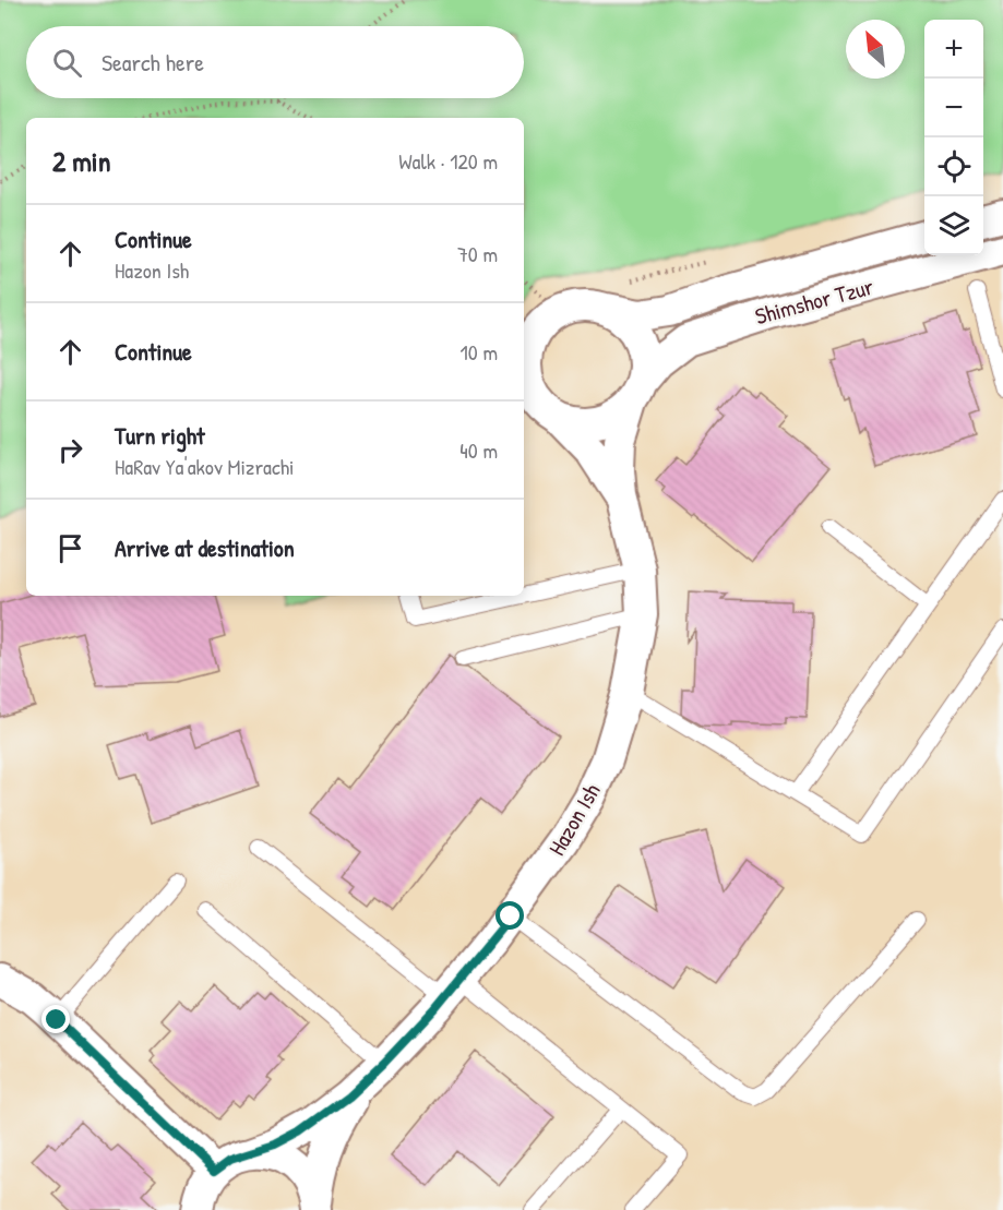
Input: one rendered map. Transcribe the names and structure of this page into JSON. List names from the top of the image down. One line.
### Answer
{"streets":{"street":["Shimshor Tzur","Hazon Ish"]},"crossings":[["Shimshor Tzur","Hazon Ish"]],"north":"top left","page":{"map_buttons":["+","−"],"search":"Search here","heading":["2 min","Walk · 120 m"],"list":[["Continue","Hazon Ish","70 m"],["Continue","10 m"],["Turn right","HaRav Ya'akov Mizrachi","40 m"],"Arrive at destination"]}}
